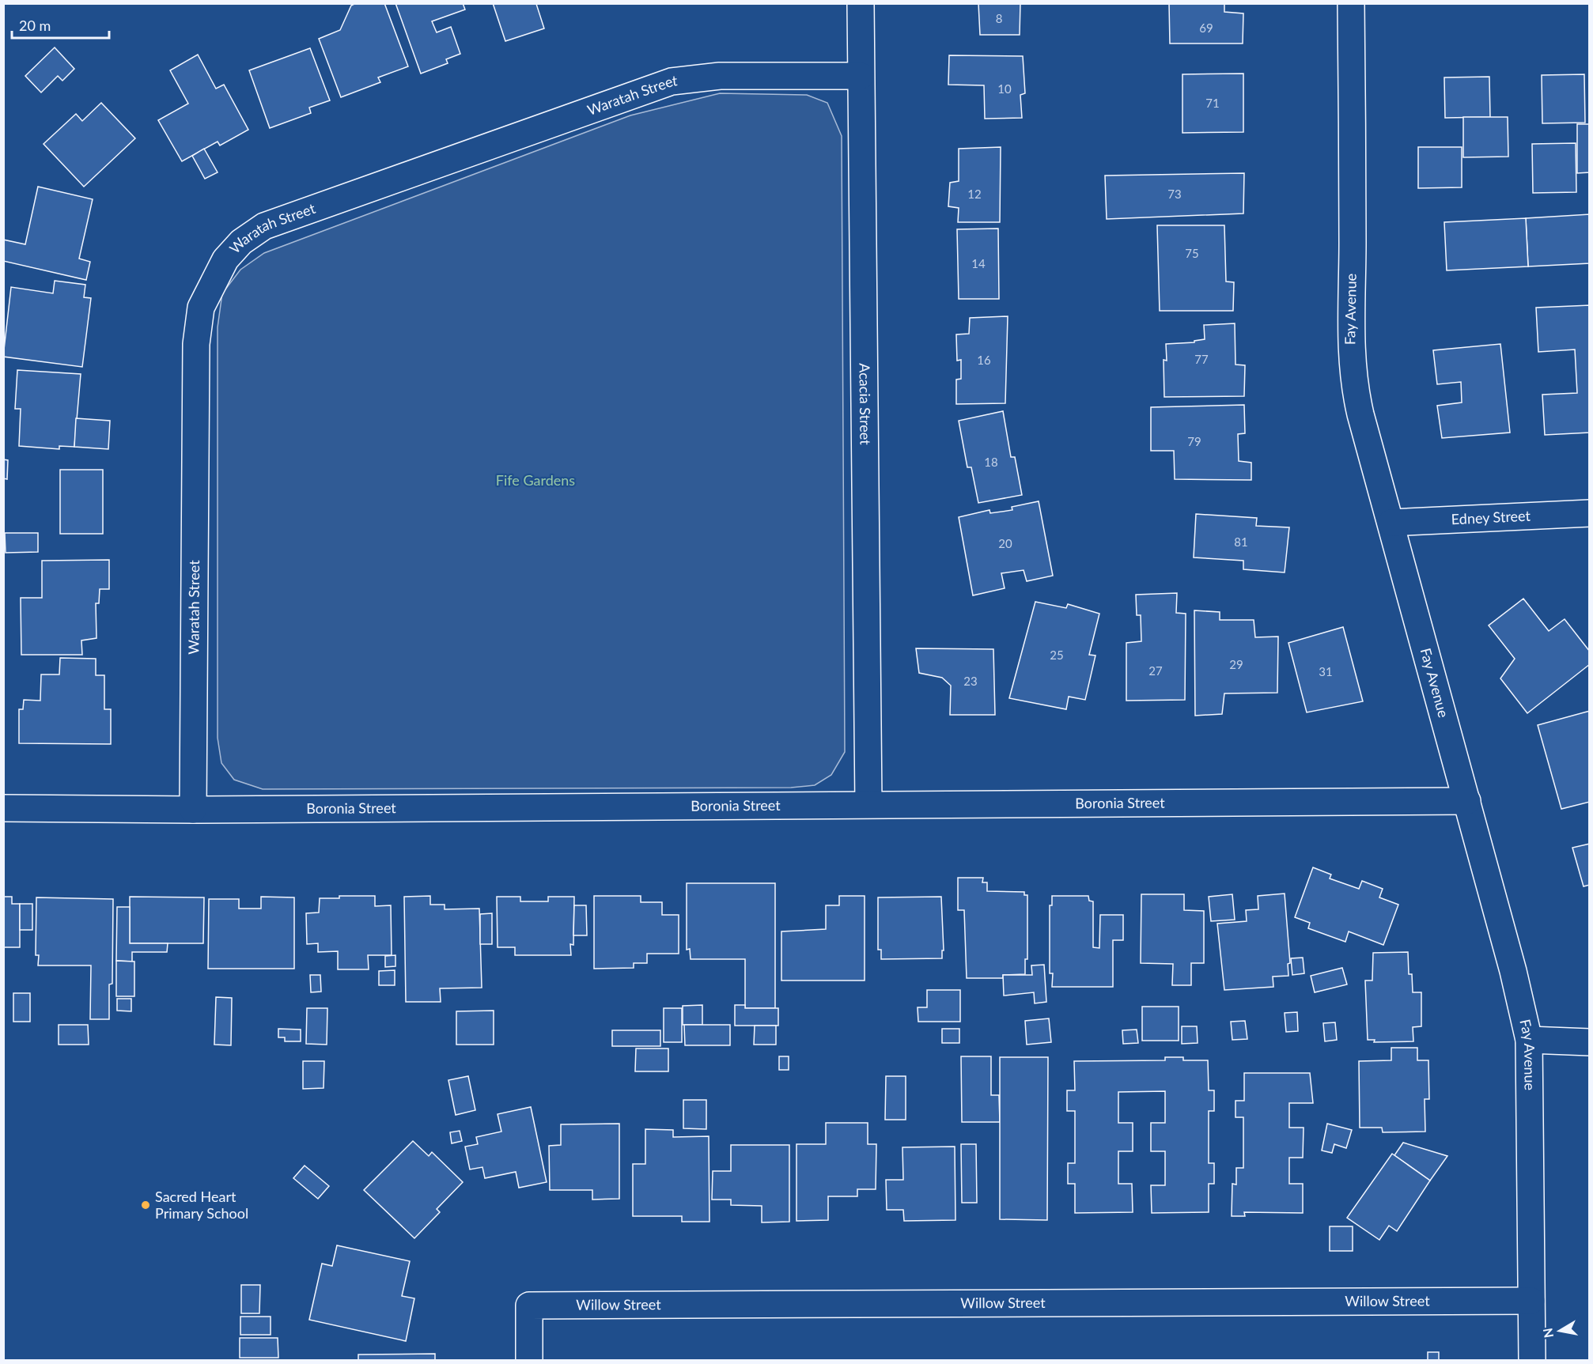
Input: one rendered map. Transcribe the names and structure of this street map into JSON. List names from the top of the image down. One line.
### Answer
{"streets":{"street":["Waratah Street","Fay Avenue","Acacia Street","Edney Street","Boronia Street","Willow Street"]},"crossings":[["Waratah Street","Acacia Street"],["Waratah Street","Boronia Street"],["Fay Avenue","Edney Street"],["Fay Avenue","Boronia Street"],["Fay Avenue","Willow Street"],["Acacia Street","Boronia Street"]],"parks":["Fife Gardens"],"places":["Sacred Heart Primary School"],"house_numbers":["8","69","10","71","12","73","75","14","77","16","79","18","81","20","25","29","27","31","23"],"scale_bar":"20 m","north":"left"}
